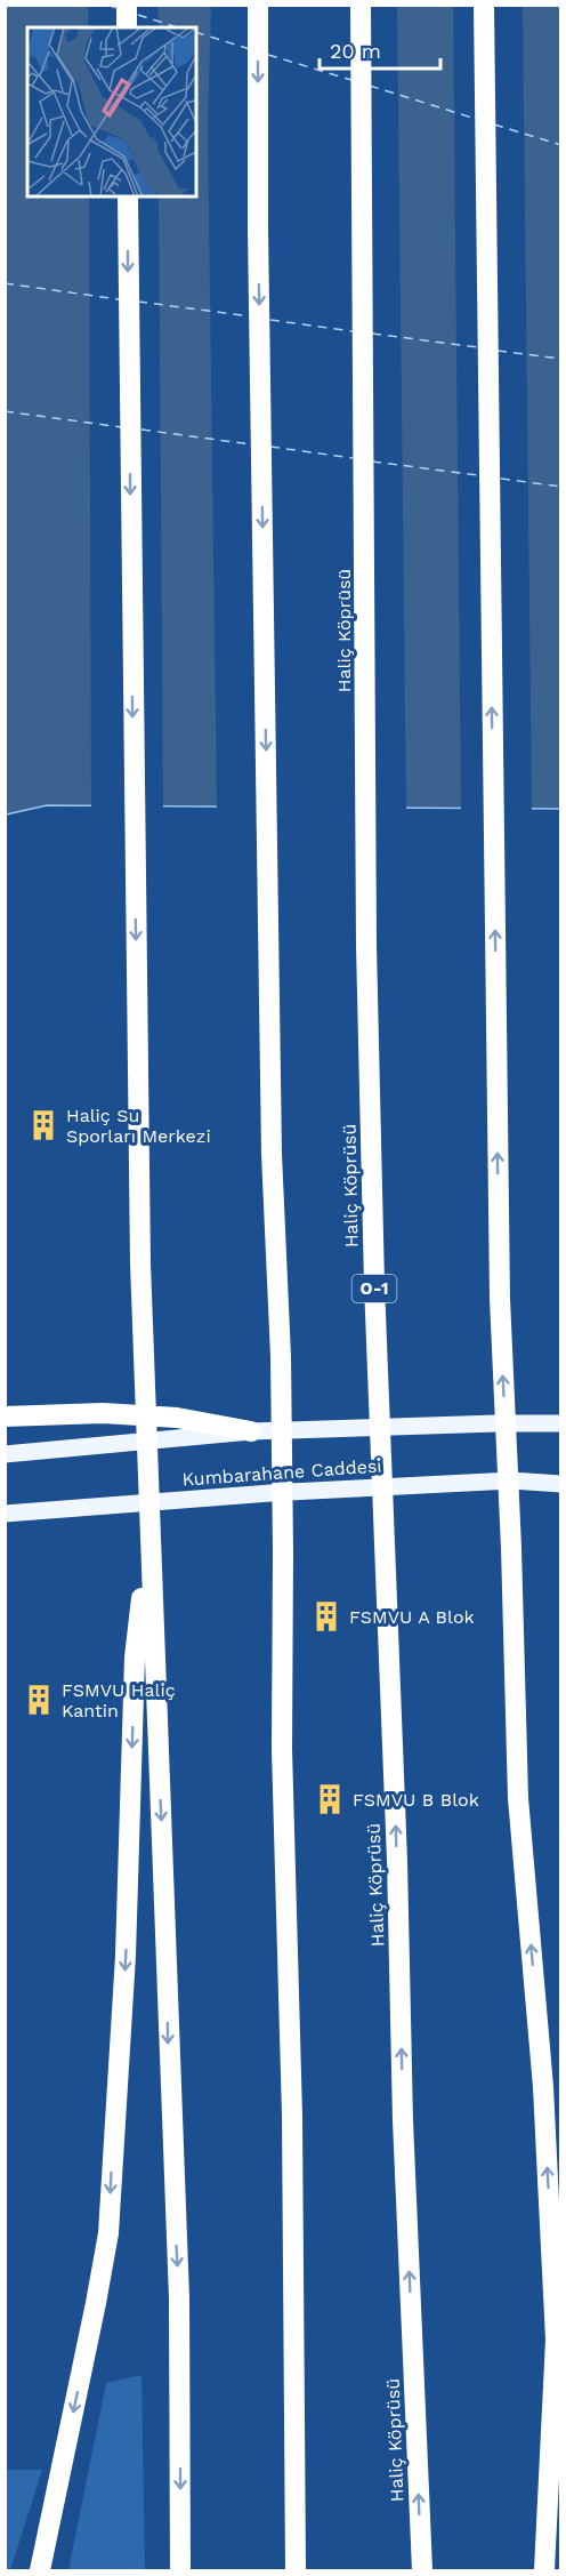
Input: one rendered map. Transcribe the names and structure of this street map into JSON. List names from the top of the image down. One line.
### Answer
{"streets":{"highway":["Haliç Köprüsü","O-1"],"main road":["Kumbarahane Caddesi"]},"places":{"building":["Haliç Su Sporları Merkezi","FSMVU A Blok","FSMVU Haliç Kantin","FSMVU B Blok"]},"scale_bar":"20 m"}
